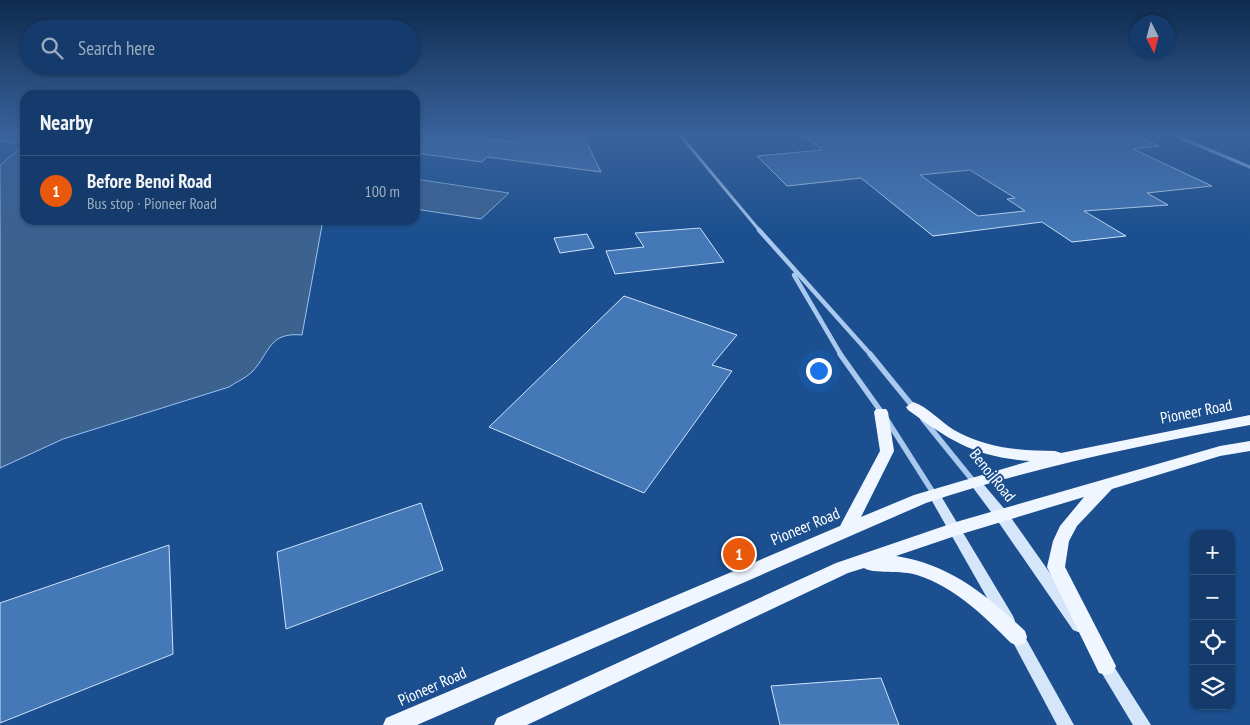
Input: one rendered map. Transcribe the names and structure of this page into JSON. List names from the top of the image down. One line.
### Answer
{"streets":{"main road":["Pioneer Road","Benoi Road"]},"crossings":[["Pioneer Road","Benoi Road"]],"north":"bottom","page":{"search":"Search here","heading":"Nearby","list":[{"mark":"1","name":"Before Benoi Road","note":"Bus stop · Pioneer Road","value":"100 m"}],"map_buttons":["+","−"],"pins":"1"}}
